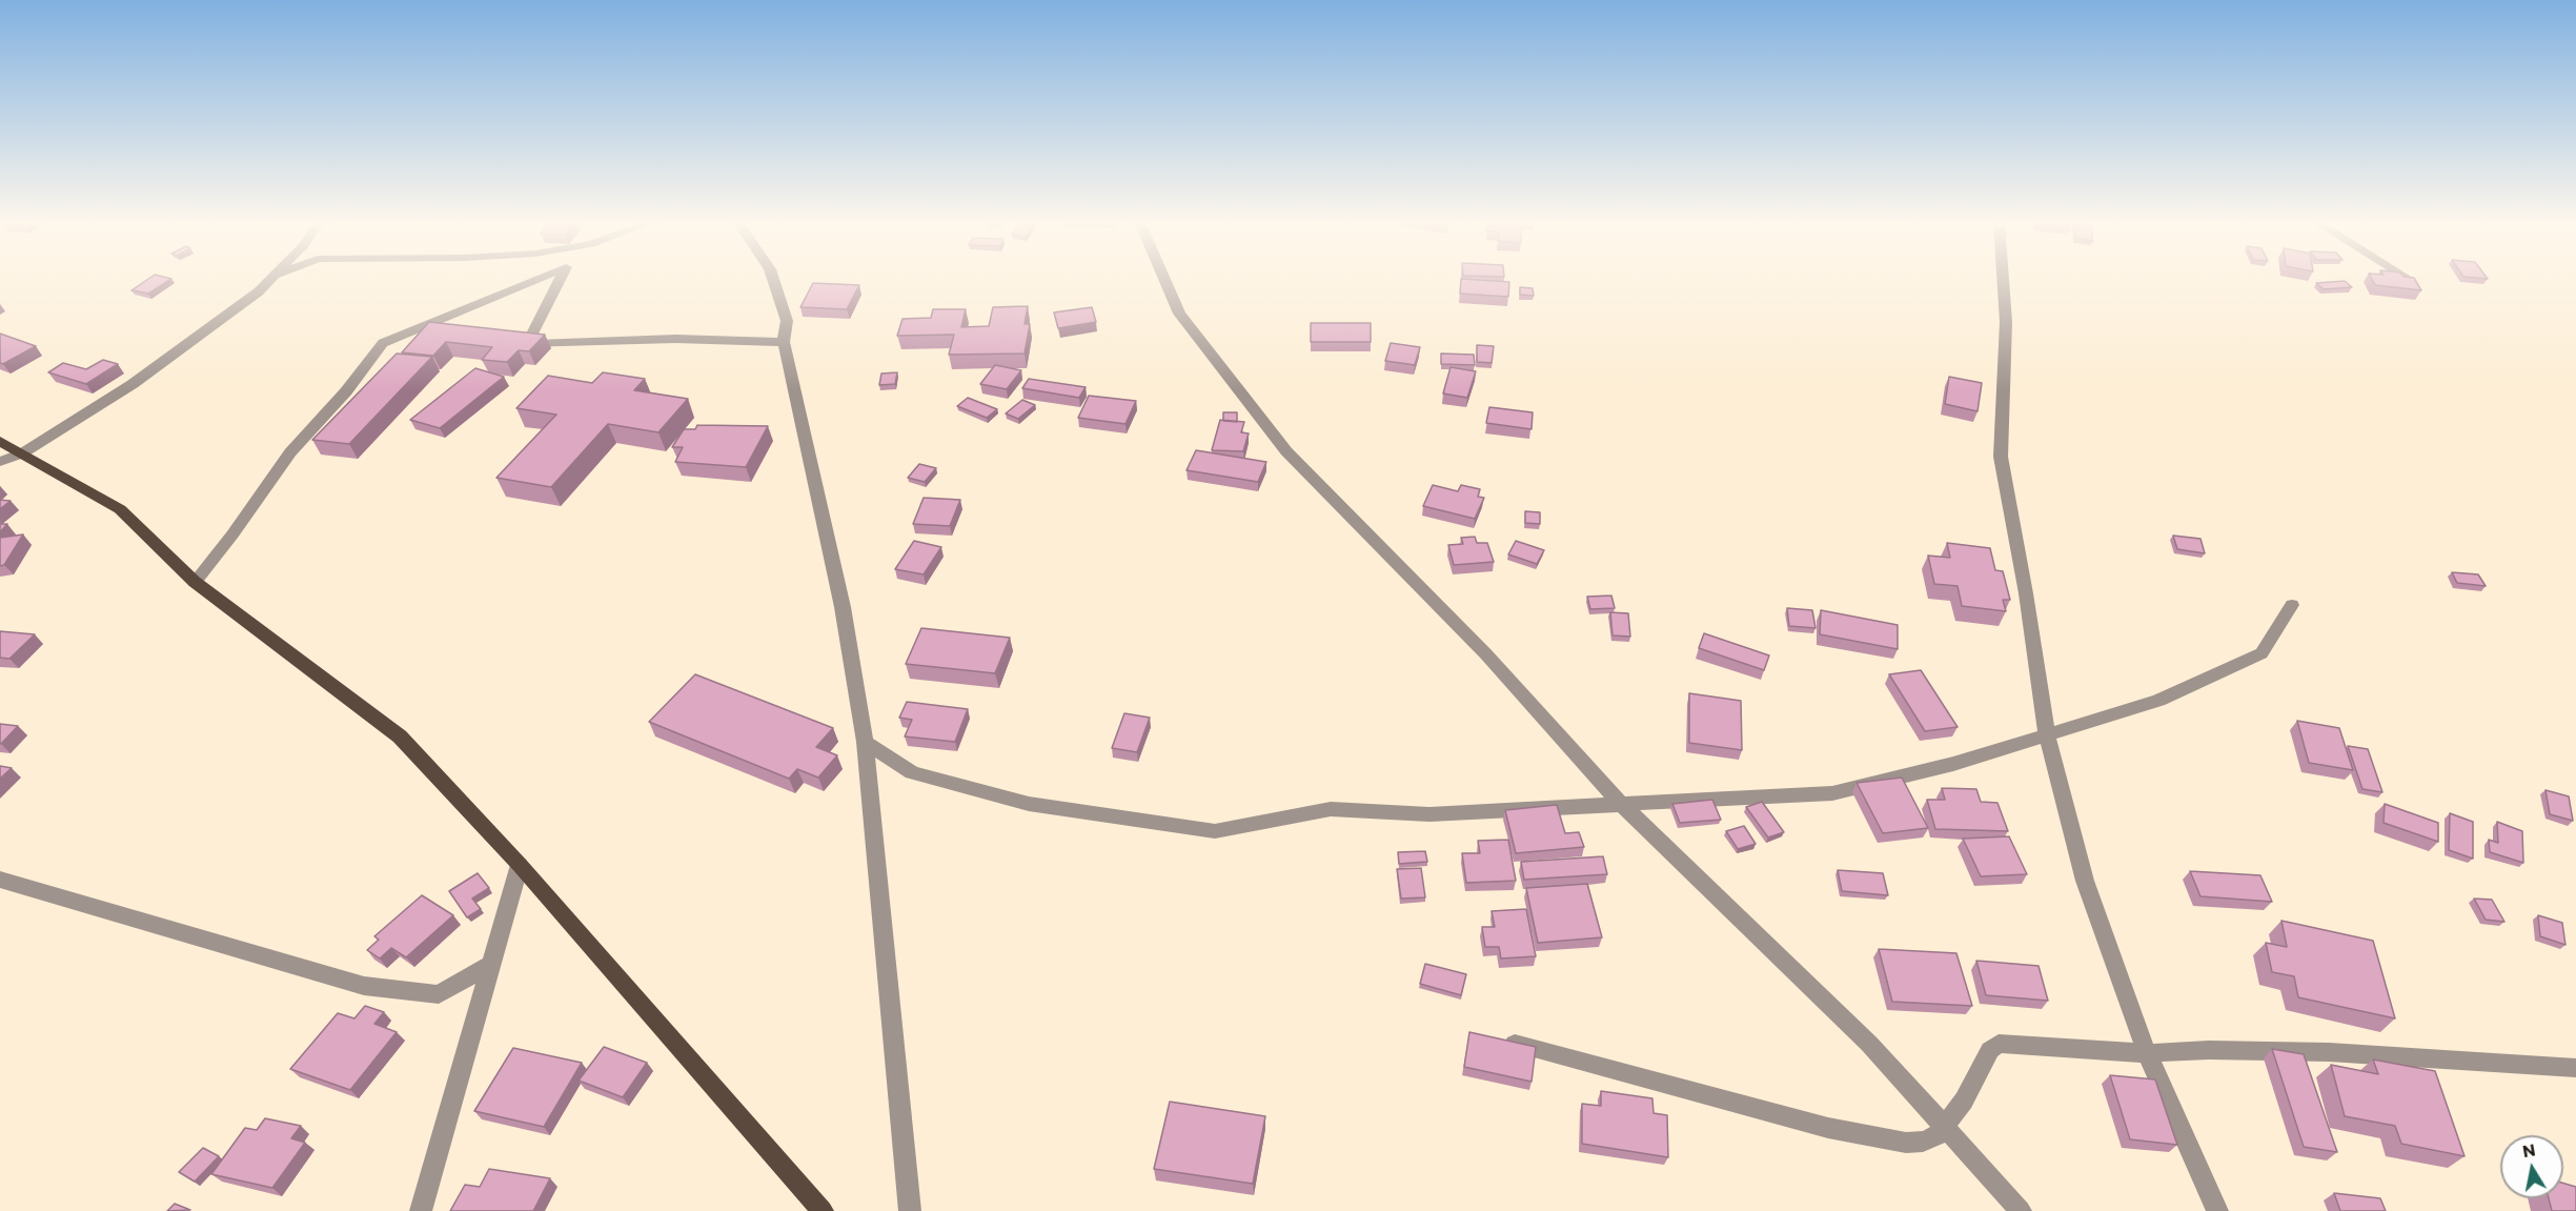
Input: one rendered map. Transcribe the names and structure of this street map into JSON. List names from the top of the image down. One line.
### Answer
{"north":"top"}
